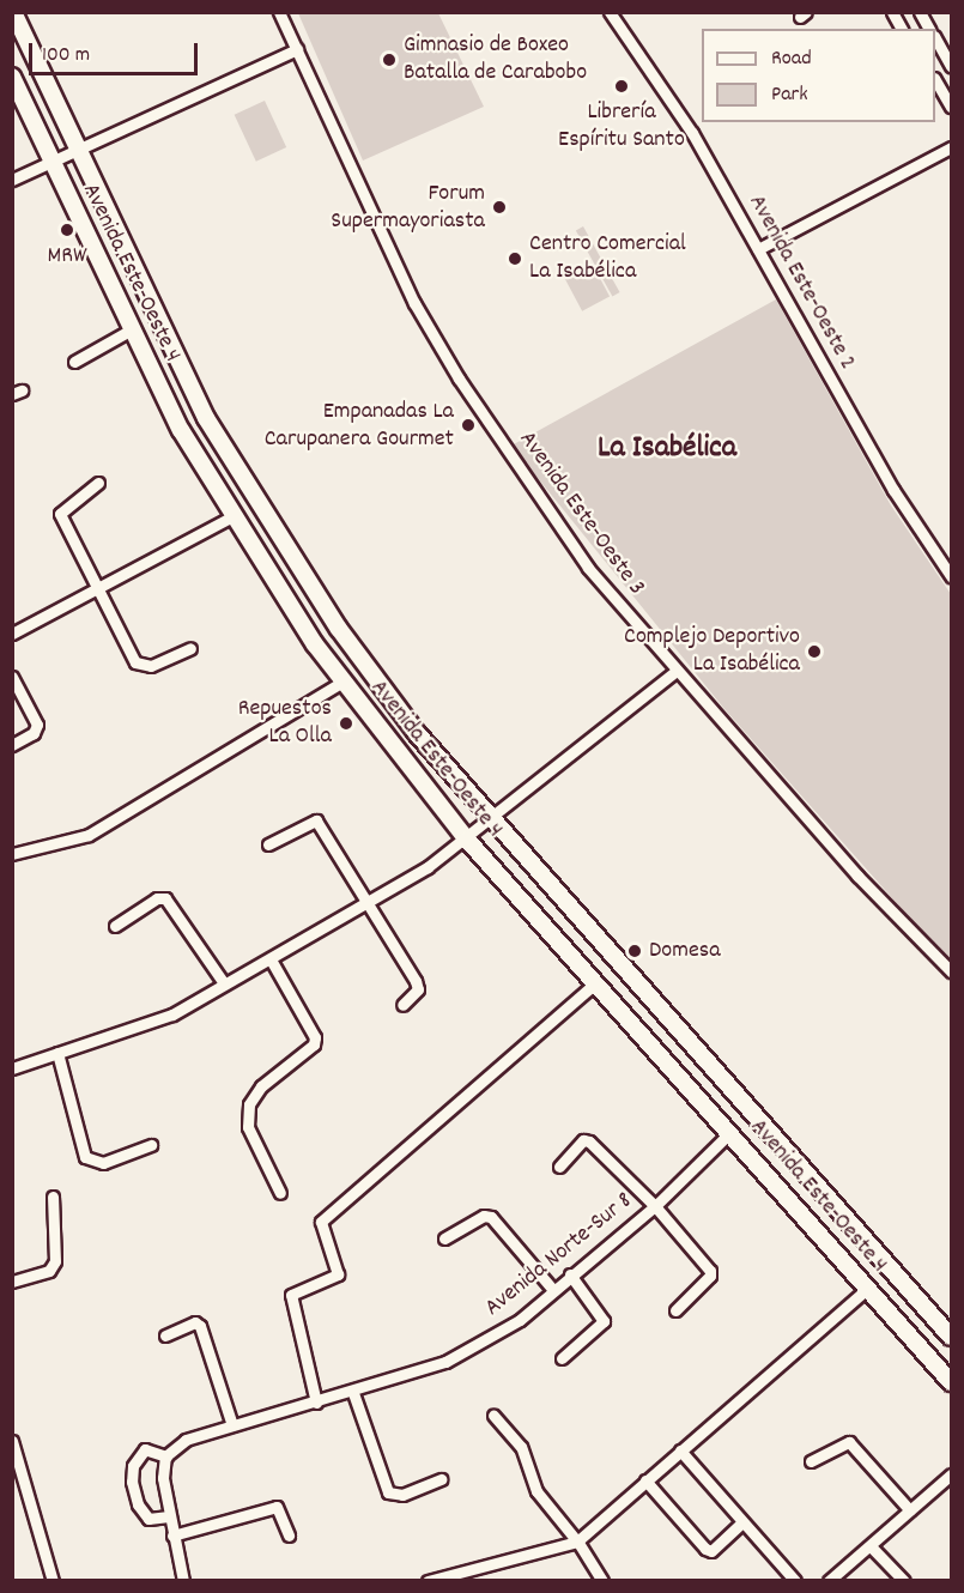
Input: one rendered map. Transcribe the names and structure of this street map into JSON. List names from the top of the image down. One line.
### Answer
{"streets":{"main road":["Avenida Este-Oeste 4"],"street":["Avenida Este-Oeste 2","Avenida Este-Oeste 3","Avenida Norte-Sur 8"]},"crossings":[["Avenida Este-Oeste 4","Avenida Norte-Sur 8"]],"districts":["La Isabélica"],"places":["Gimnasio de Boxeo Batalla de Carabobo","Librería Espíritu Santo","Forum Supermayoriasta","MRW","Centro Comercial La Isabélica","Empanadas La Carupanera Gourmet","Complejo Deportivo La Isabélica","Repuestos La Olla","Domesa"],"legend":["Road","Park"],"scale_bar":"100 m"}
